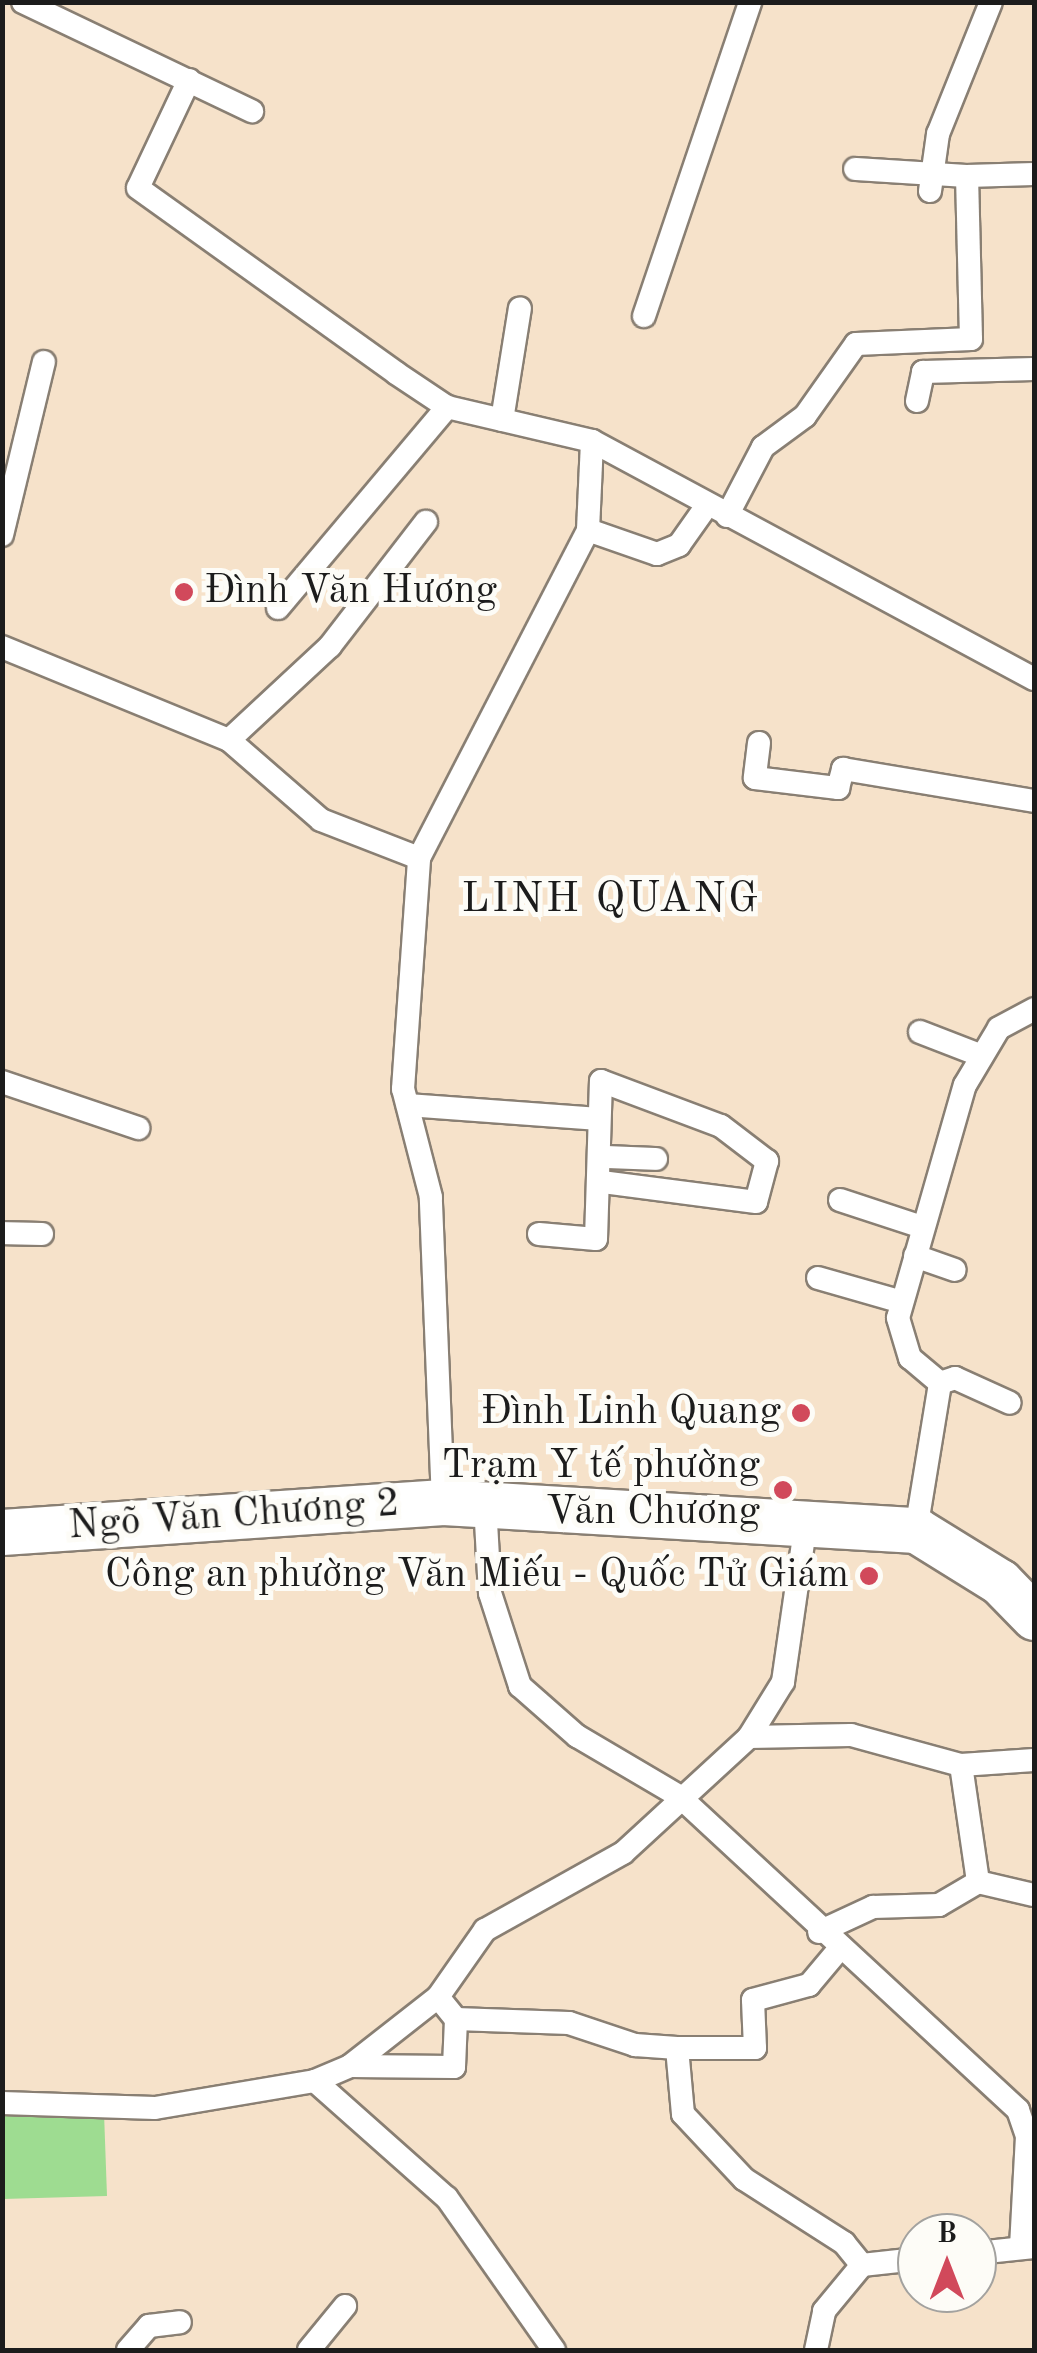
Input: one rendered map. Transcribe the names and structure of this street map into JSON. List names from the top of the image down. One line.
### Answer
{"streets":{"street":["Ngõ Văn Chương 2"]},"districts":["LINH QUANG"],"places":["Đình Văn Hương","Đình Linh Quang","Trạm Y tế phường Văn Chương","Công an phường Văn Miếu - Quốc Tử Giám"],"north":"top"}
